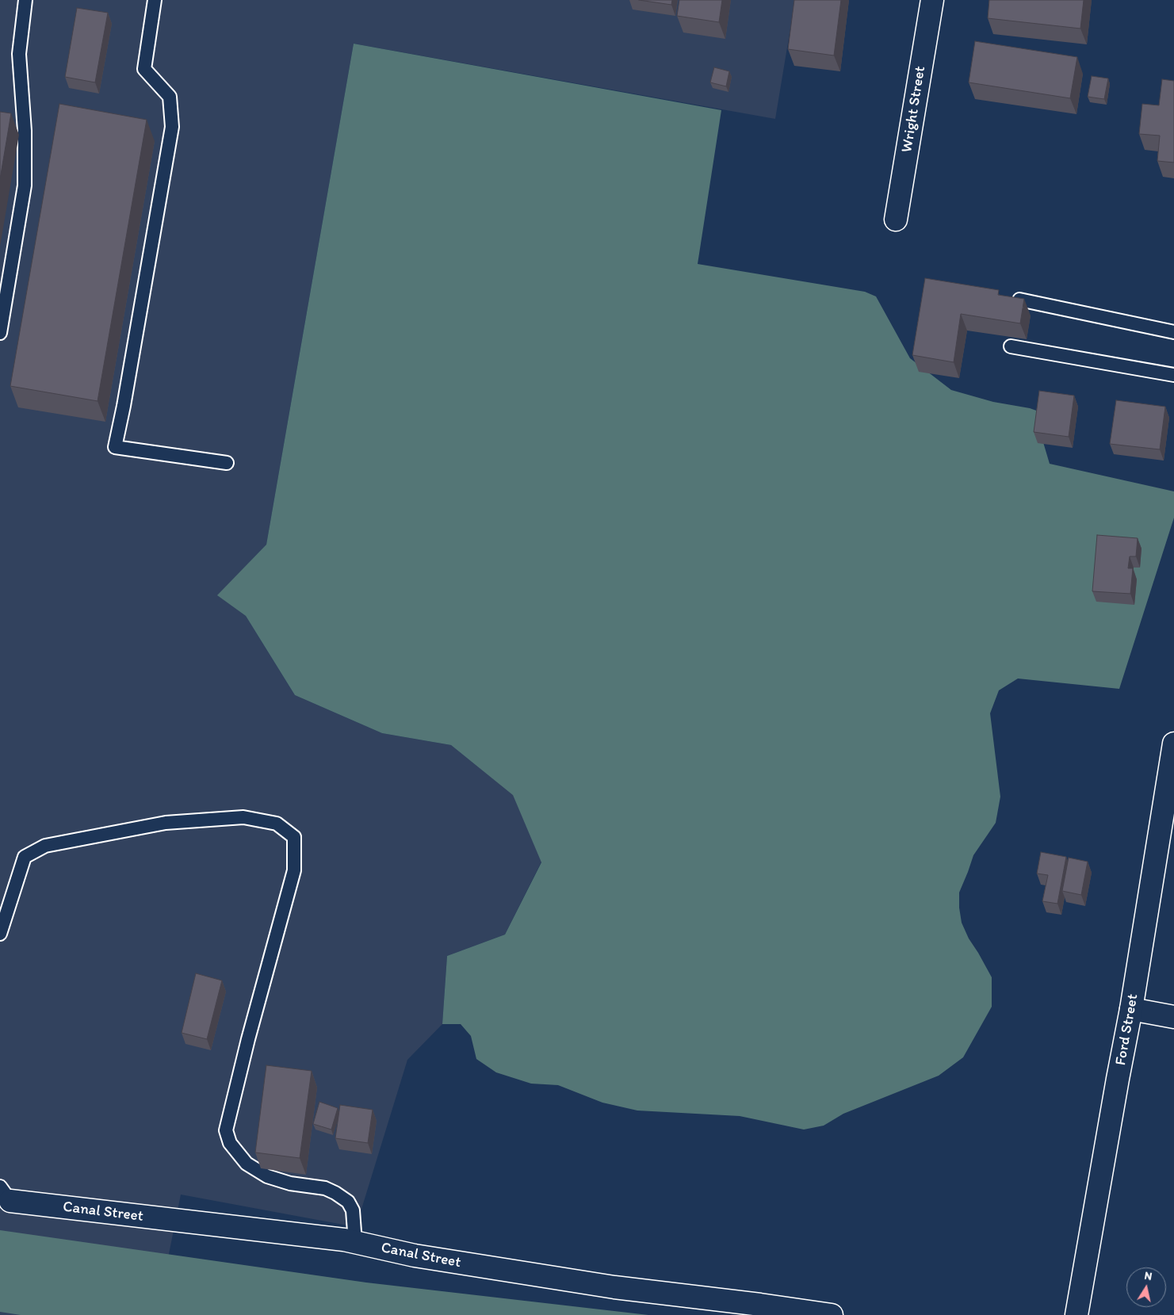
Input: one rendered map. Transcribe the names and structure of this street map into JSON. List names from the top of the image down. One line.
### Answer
{"streets":{"street":["Wright Street","Ford Street","Canal Street"]},"north":"top"}
